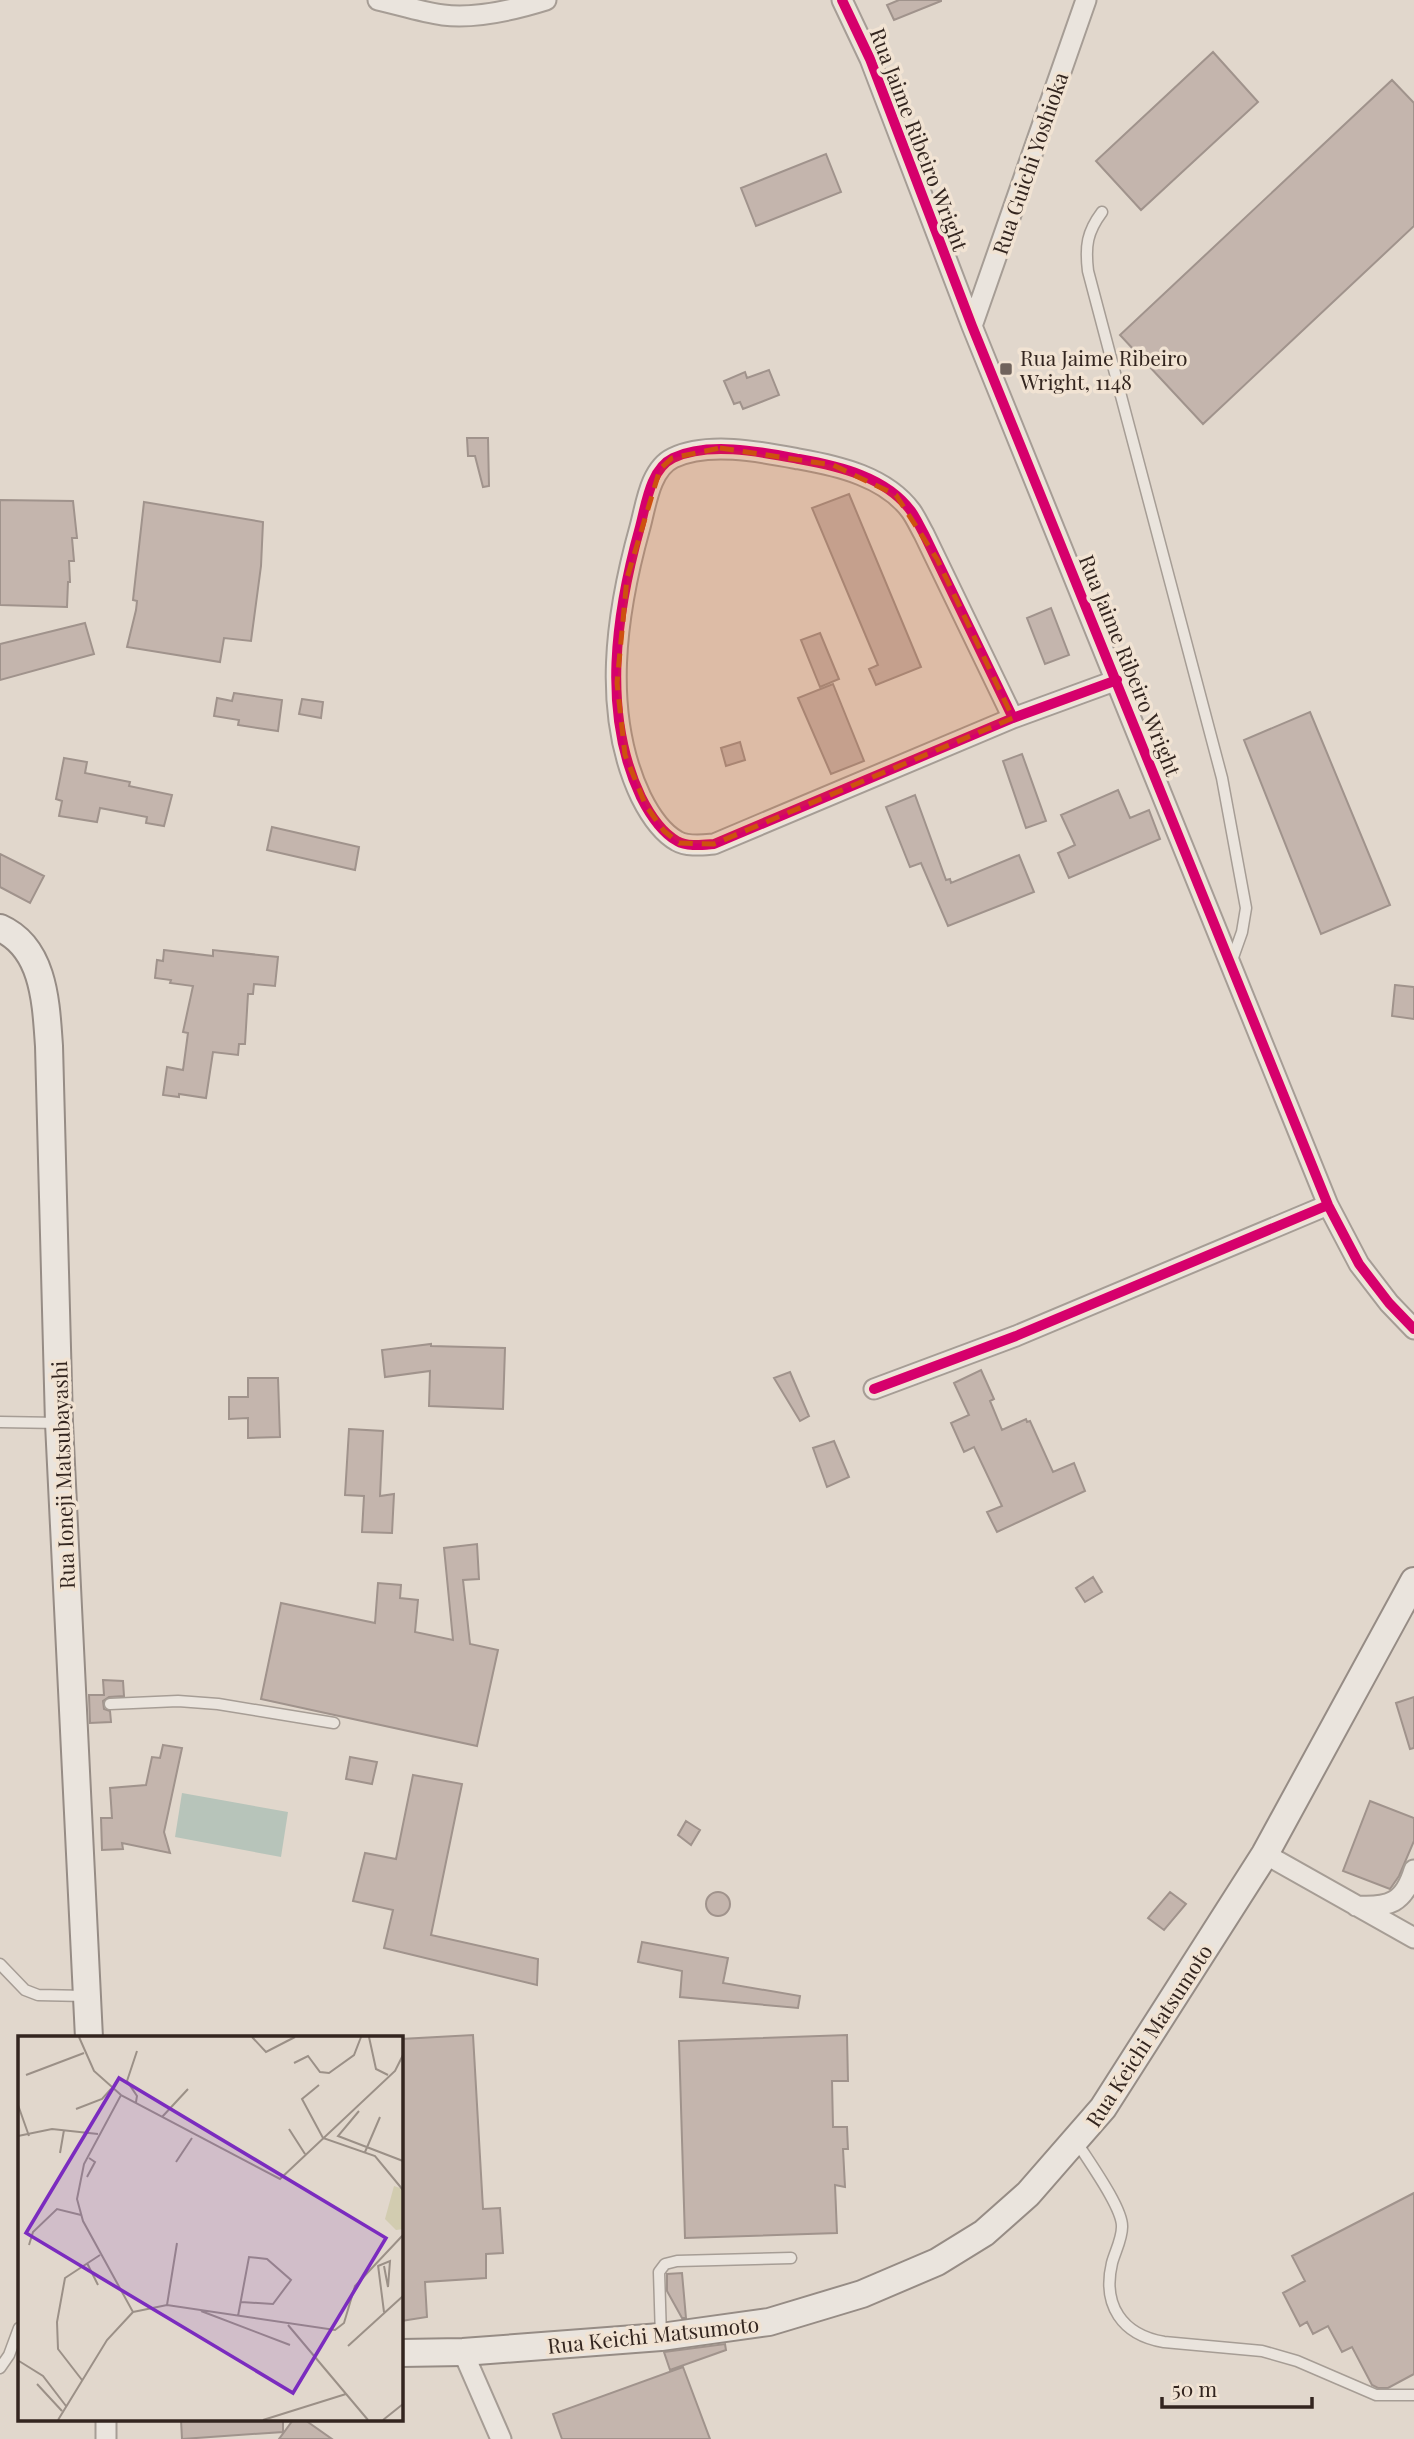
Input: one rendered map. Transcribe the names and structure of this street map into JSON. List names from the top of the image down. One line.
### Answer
{"streets":{"main road":["Rua Ioneji Matsubayashi","Rua Keichi Matsumoto"],"street":["Rua Jaime Ribeiro Wright","Rua Guichi Yoshioka"]},"crossings":[["Rua Jaime Ribeiro Wright","Rua Guichi Yoshioka"]],"places":{"transit":["Rua Jaime Ribeiro Wright, 1148"]},"scale_bar":"50 m"}
